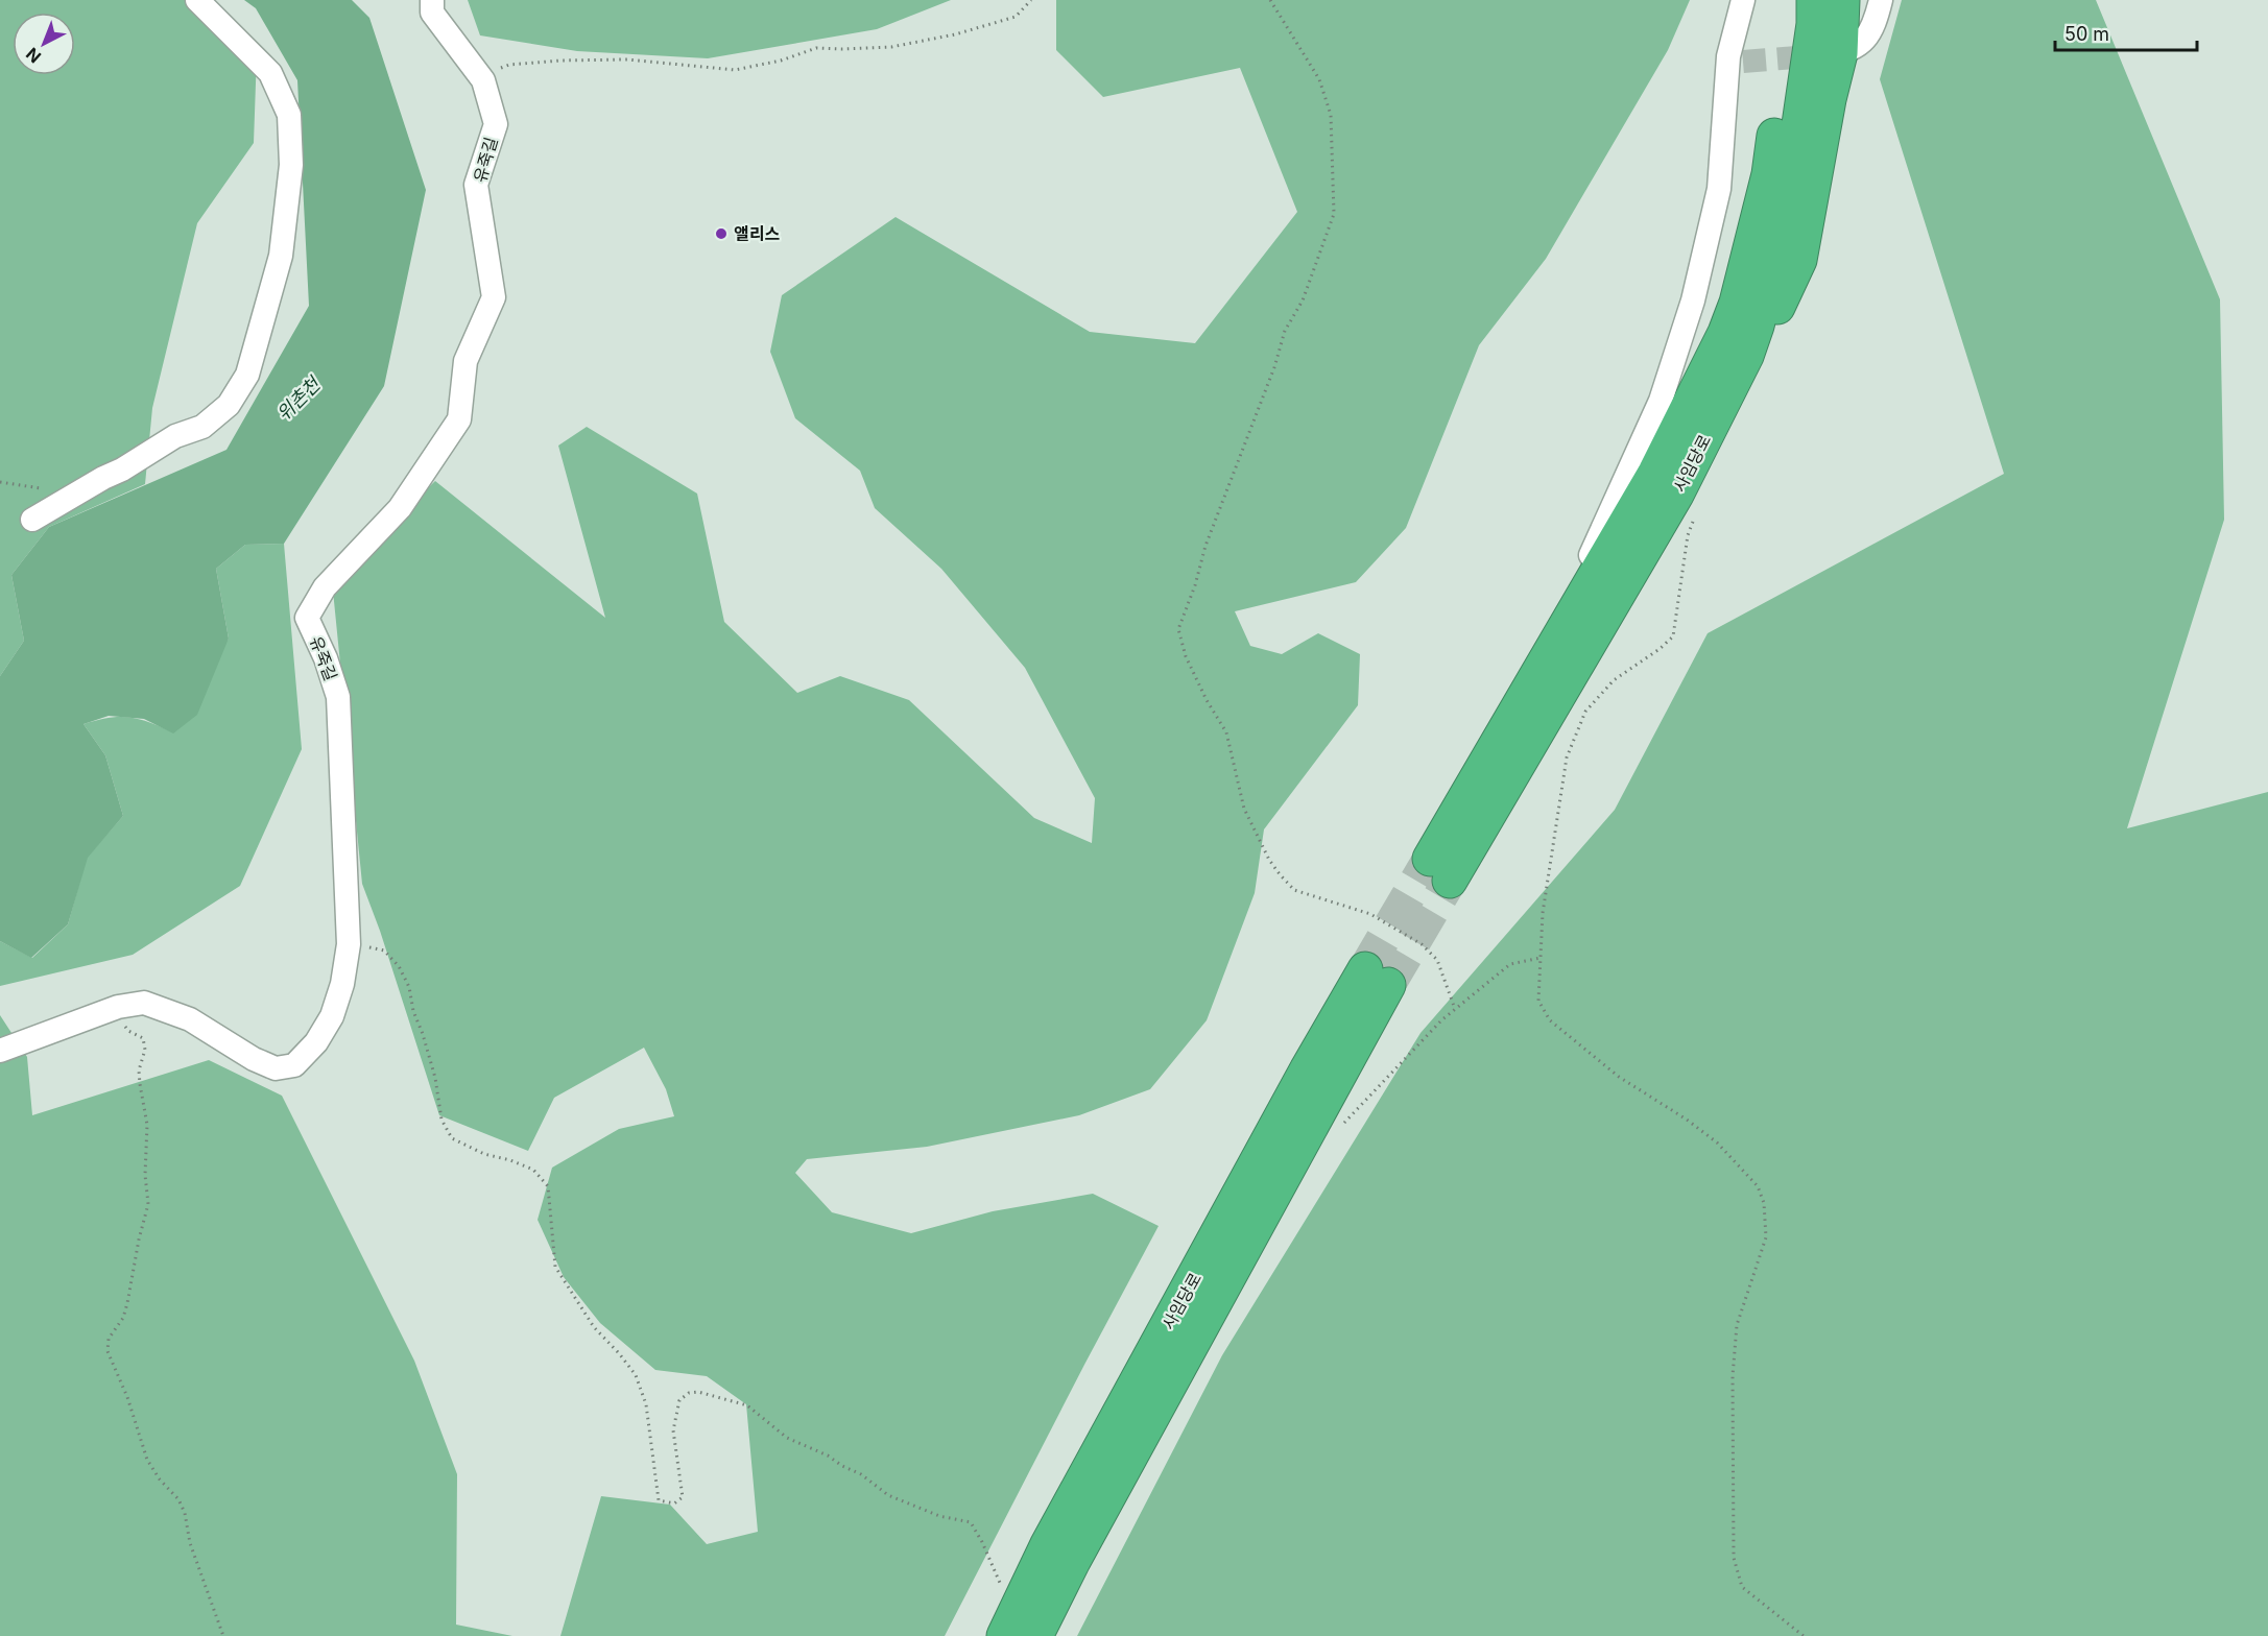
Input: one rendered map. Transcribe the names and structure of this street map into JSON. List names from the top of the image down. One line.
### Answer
{"streets":{"highway":["사임당로"],"street":["유죽길"]},"water":["위촌천"],"places":["앨리스"],"scale_bar":"50 m","north":"bottom left"}
